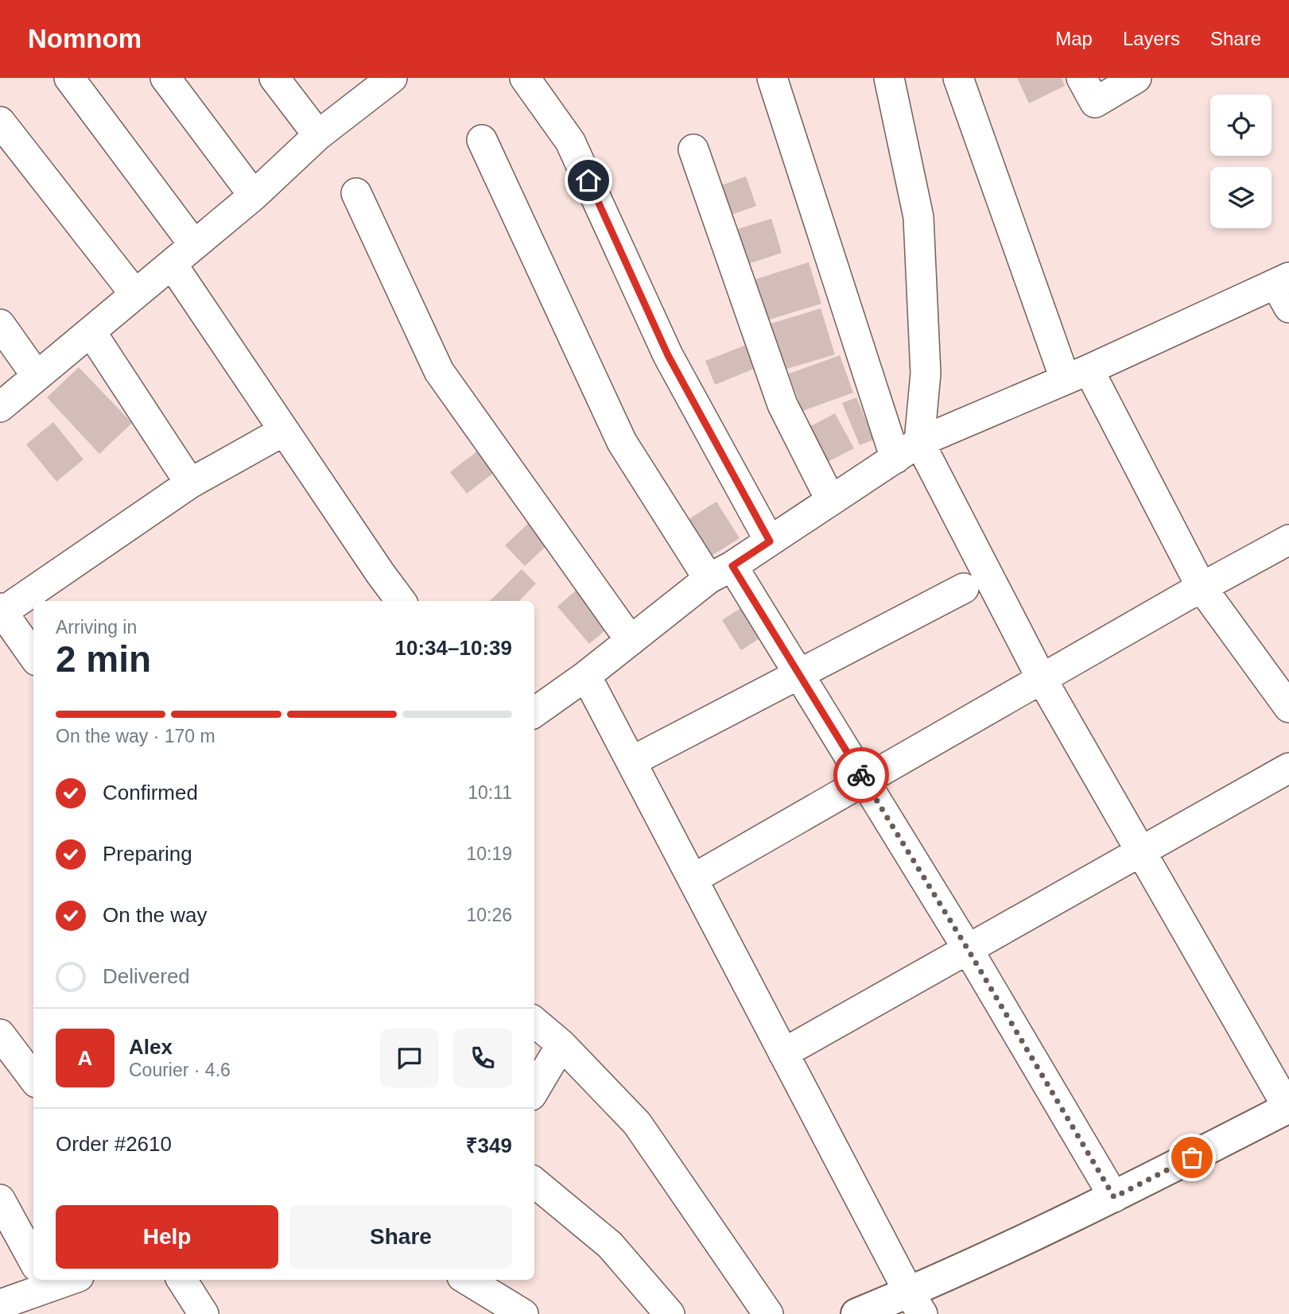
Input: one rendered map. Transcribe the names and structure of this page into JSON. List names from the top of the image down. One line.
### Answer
{"page":{"header":"Nomnom","nav":["Map","Layers","Share"],"heading":["2 min","Arriving in","10:34–10:39"],"panel":["Alex","Courier · 4.6","Order #2610","₹349"],"bar":"On the way · 170 m","list":[["Confirmed","10:11"],["Preparing","10:19"],["On the way","10:26"],"Delivered"],"round":"A","buttons":["Help","Share"]}}
